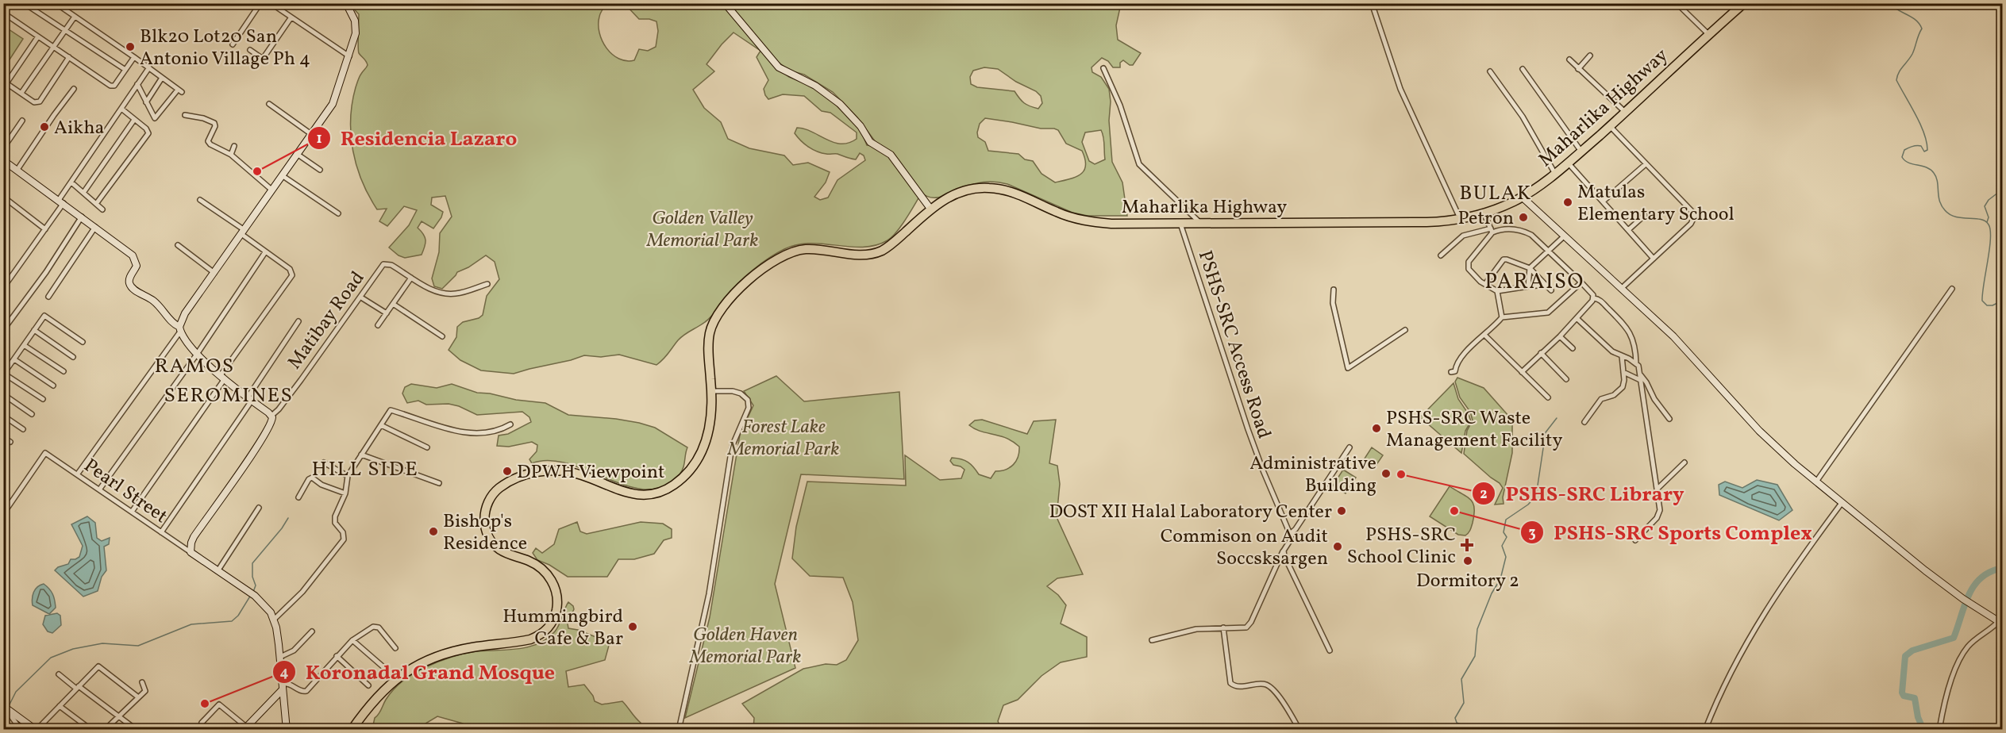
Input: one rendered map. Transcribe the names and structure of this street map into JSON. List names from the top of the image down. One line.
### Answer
{"streets":{"highway":["Maharlika Highway"],"street":["Matibay Road","PSHS-SRC Access Road","Pearl Street"]},"crossings":[["Maharlika Highway","PSHS-SRC Access Road"]],"districts":["BULAK","PARAISO","RAMOS","SEROMINES","HILL SIDE"],"parks":["Golden Valley Memorial Park","Forest Lake Memorial Park","Golden Haven Memorial Park"],"places":{"other":["Blk20 Lot20 San Antonio Village Ph 4","Aikha","Residencia Lazaro","Matulas Elementary School","Petron","PSHS-SRC Waste Management Facility","DPWH Viewpoint","Administrative Building","PSHS-SRC Library","DOST XII Halal Laboratory Center","PSHS-SRC Sports Complex","Bishop's Residence","Commison on Audit Soccsksargen","Dormitory 2","Hummingbird Cafe & Bar","Koronadal Grand Mosque"],"health":["PSHS-SRC School Clinic"]}}
